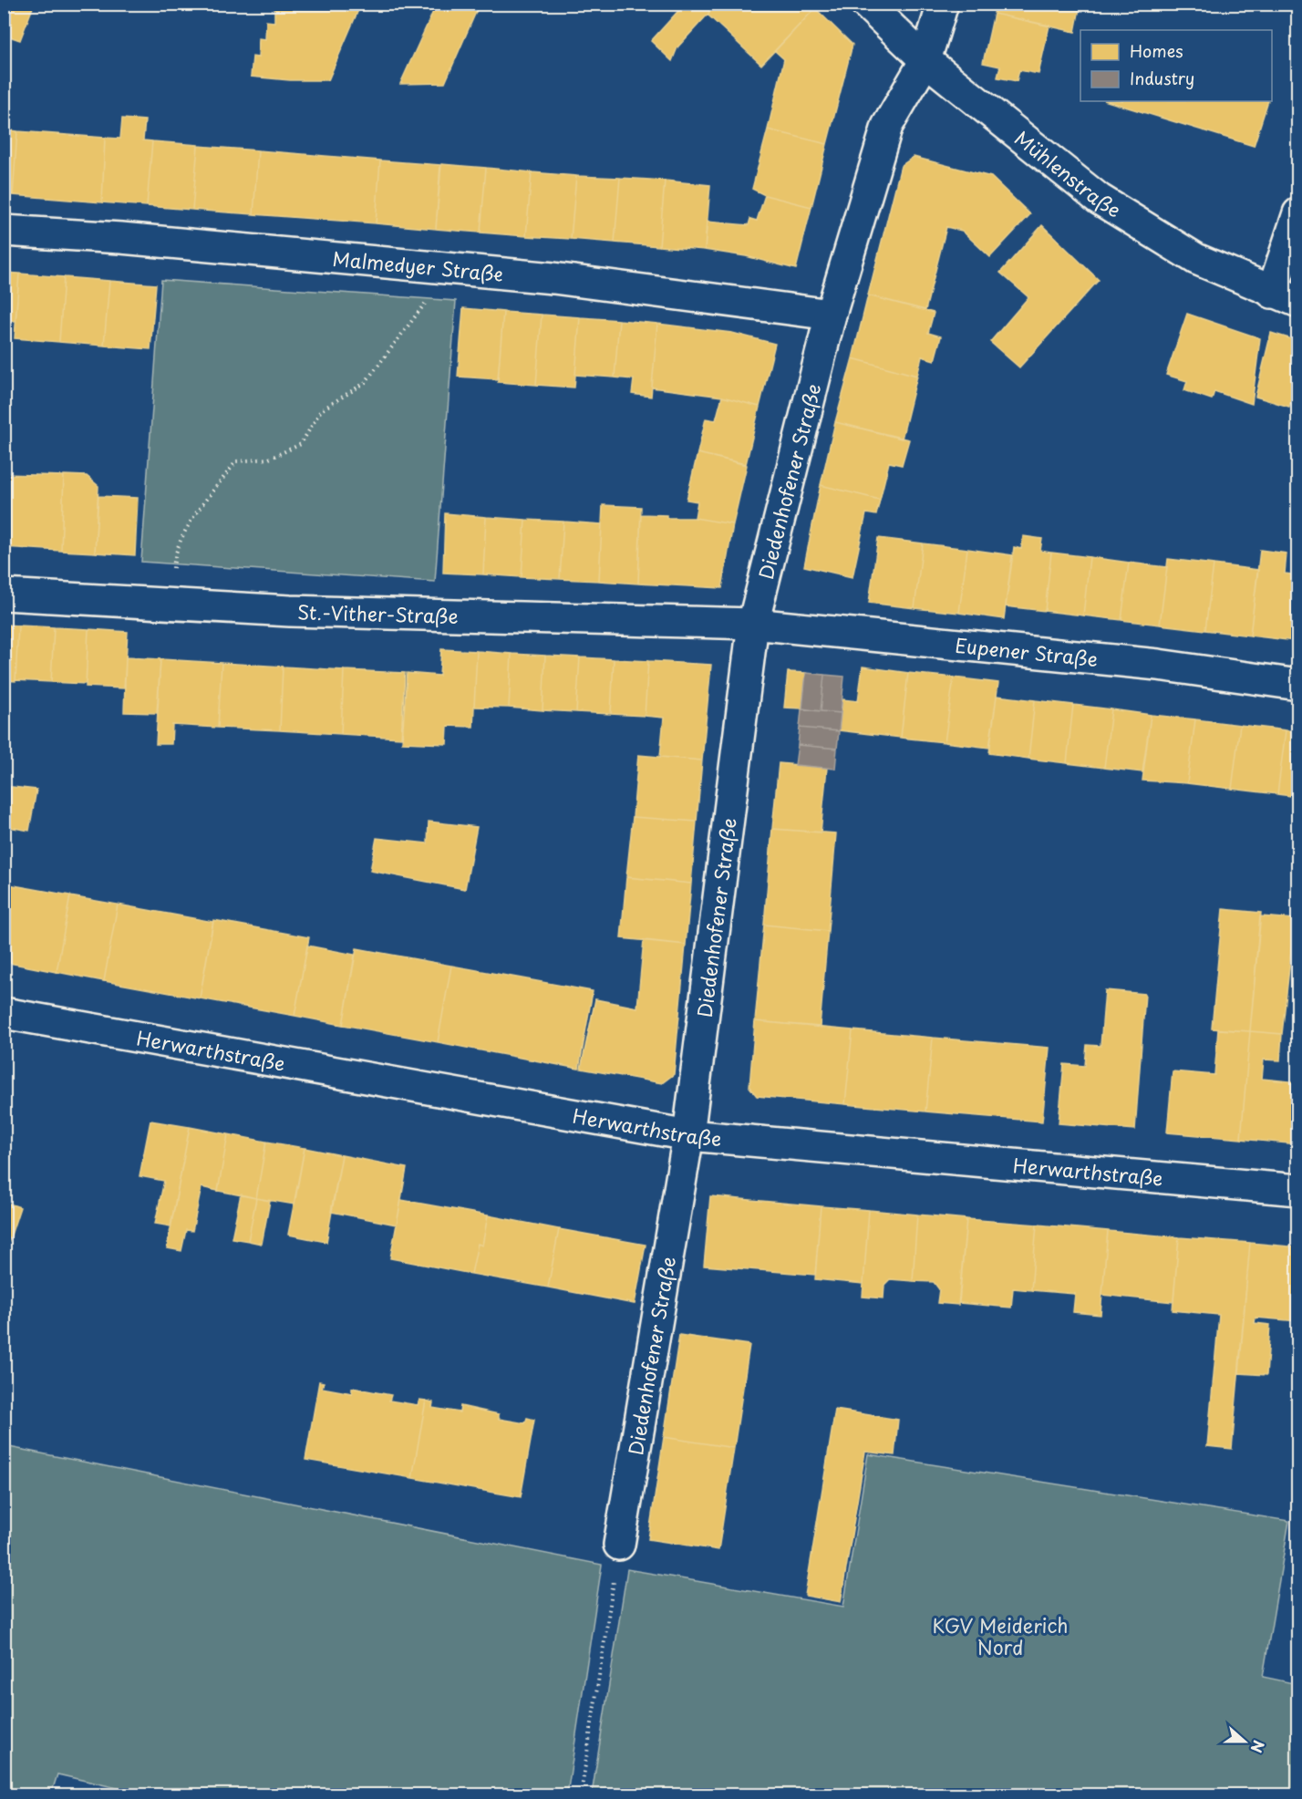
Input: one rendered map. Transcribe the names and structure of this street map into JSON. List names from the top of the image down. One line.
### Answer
{"streets":{"street":["Mühlenstraße","Malmedyer Straße","Diedenhofener Straße","St.-Vither-Straße","Eupener Straße","Herwarthstraße"]},"crossings":[["Mühlenstraße","Diedenhofener Straße"],["Malmedyer Straße","Diedenhofener Straße"],["Diedenhofener Straße","St.-Vither-Straße"],["Diedenhofener Straße","Eupener Straße"],["Diedenhofener Straße","Herwarthstraße"],["St.-Vither-Straße","Eupener Straße"]],"parks":["KGV Meiderich Nord"],"legend":["Homes","Industry"],"north":"right"}
